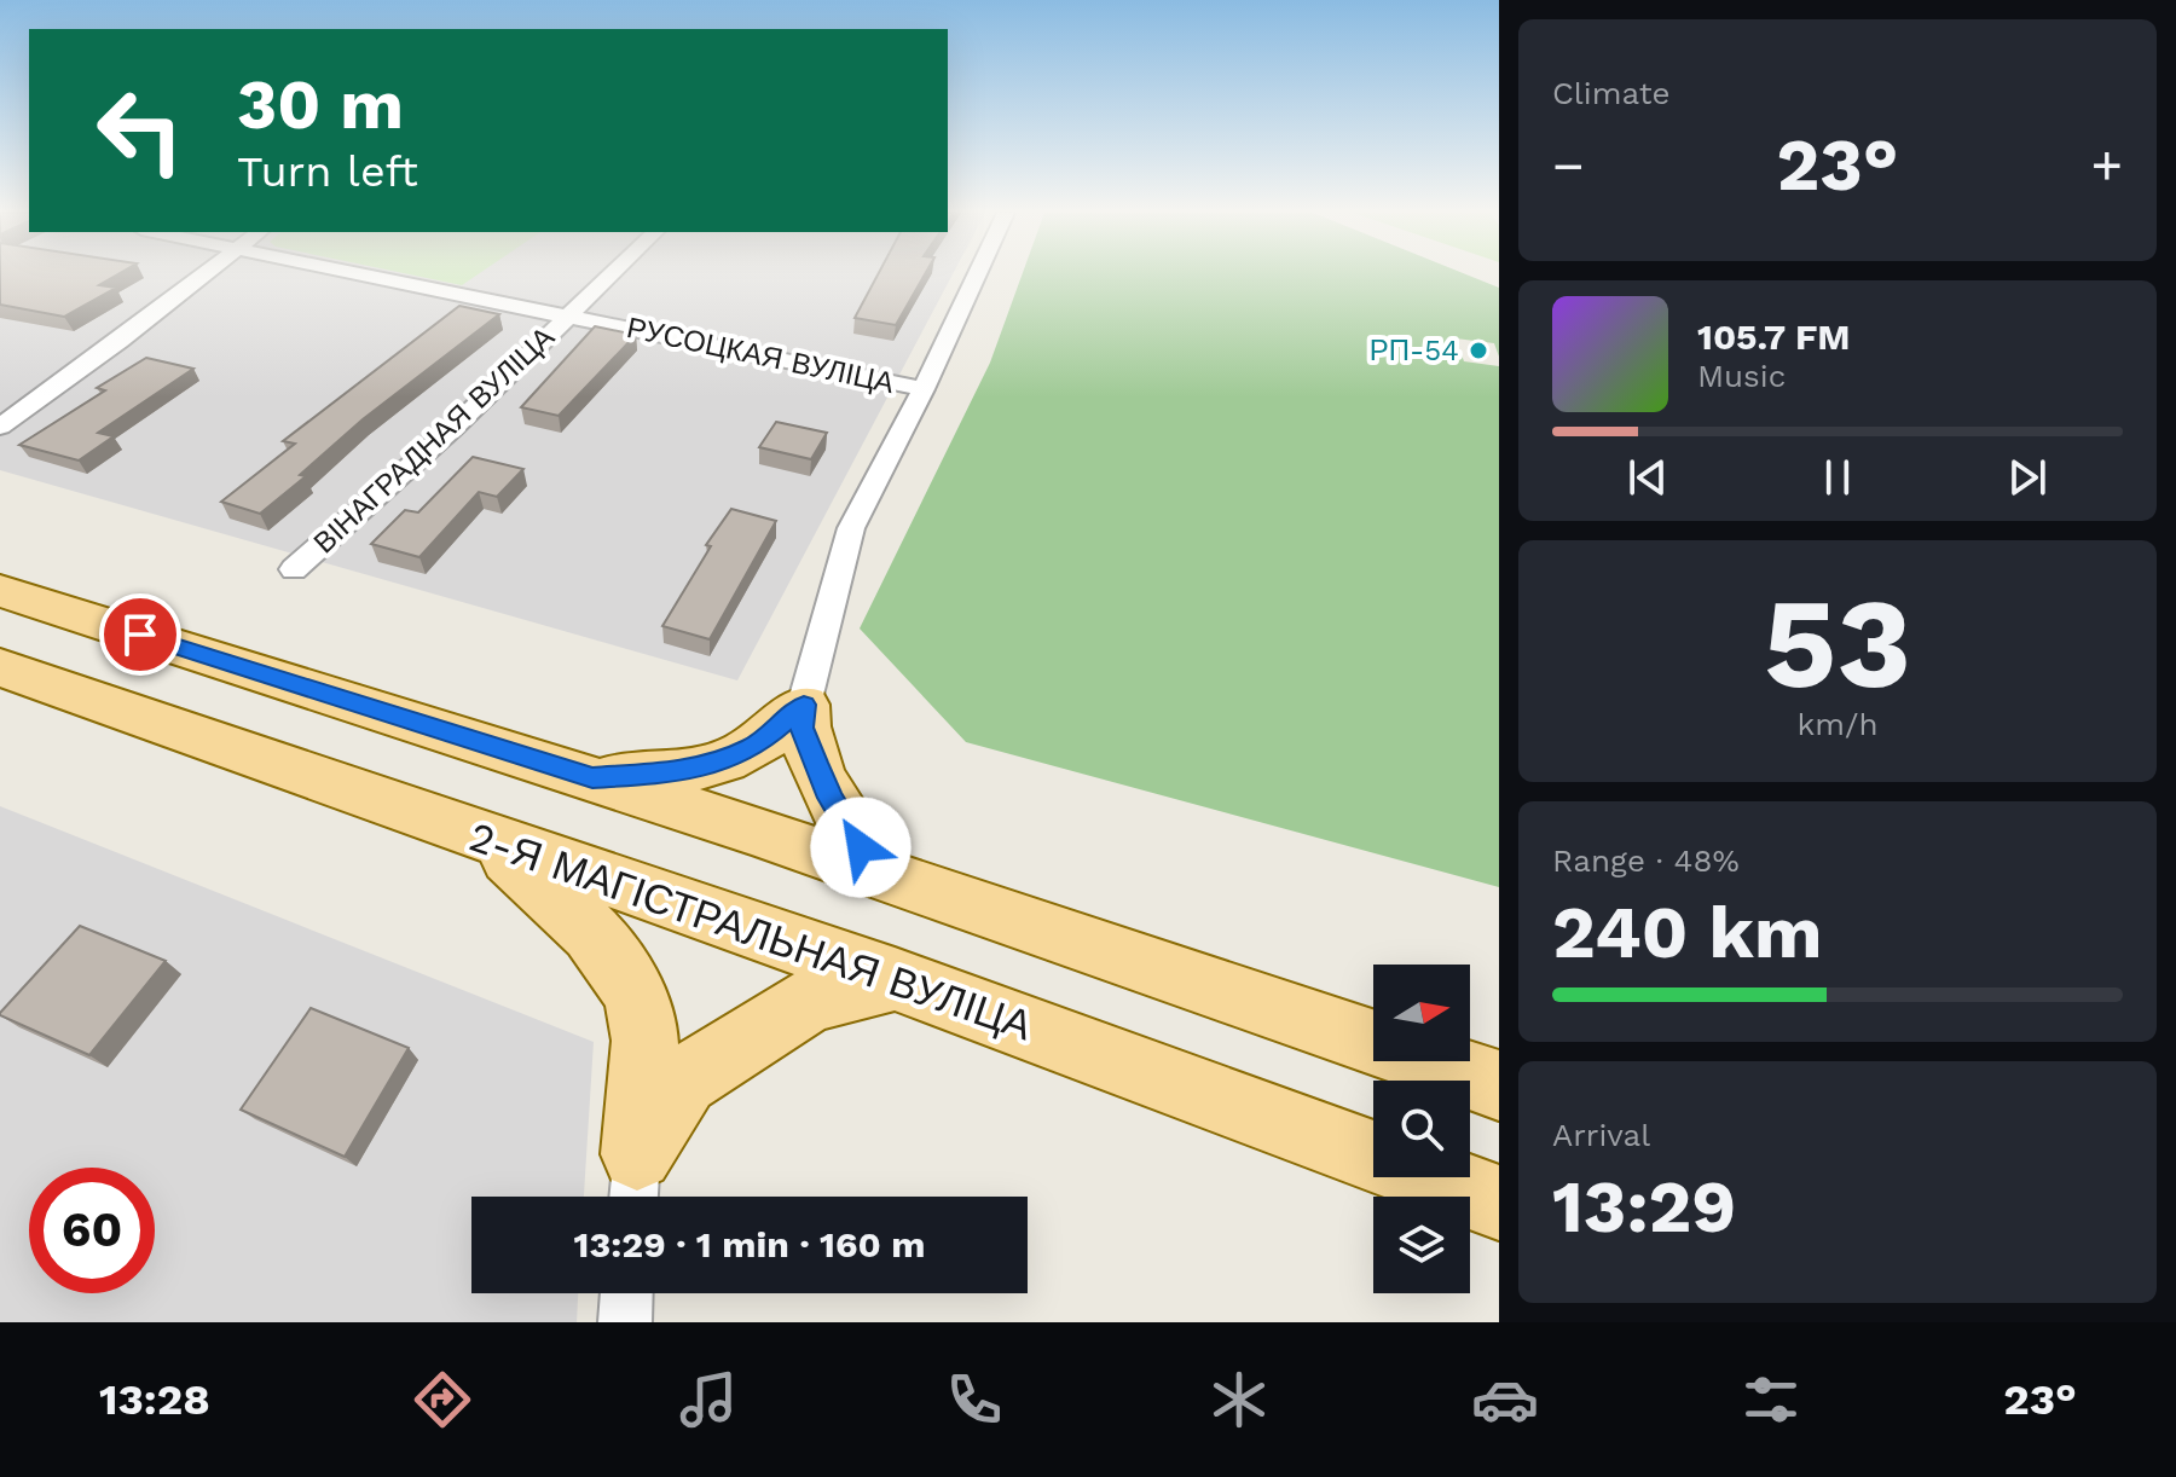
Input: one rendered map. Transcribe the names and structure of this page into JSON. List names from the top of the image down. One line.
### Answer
{"streets":{"main road":["2-Я МАГІСТРАЛЬНАЯ ВУЛІЦА"],"street":["РУСОЦКАЯ ВУЛІЦА","ВІНАГРАДНАЯ ВУЛІЦА"]},"crossings":[["РУСОЦКАЯ ВУЛІЦА","ВІНАГРАДНАЯ ВУЛІЦА"]],"places":["РП-54"],"north":"right","page":{"tile":["Climate",["53","km/h"],["Range · 48%","240 km"],["Arrival","13:29"]],"turn":["30 m","Turn left"],"heat":["−","23°","+"],"song":["105.7 FM","Music"],"limit":"60","trip":"13:29 · 1 min · 160 m","tabs":["13:28","23°"]}}
